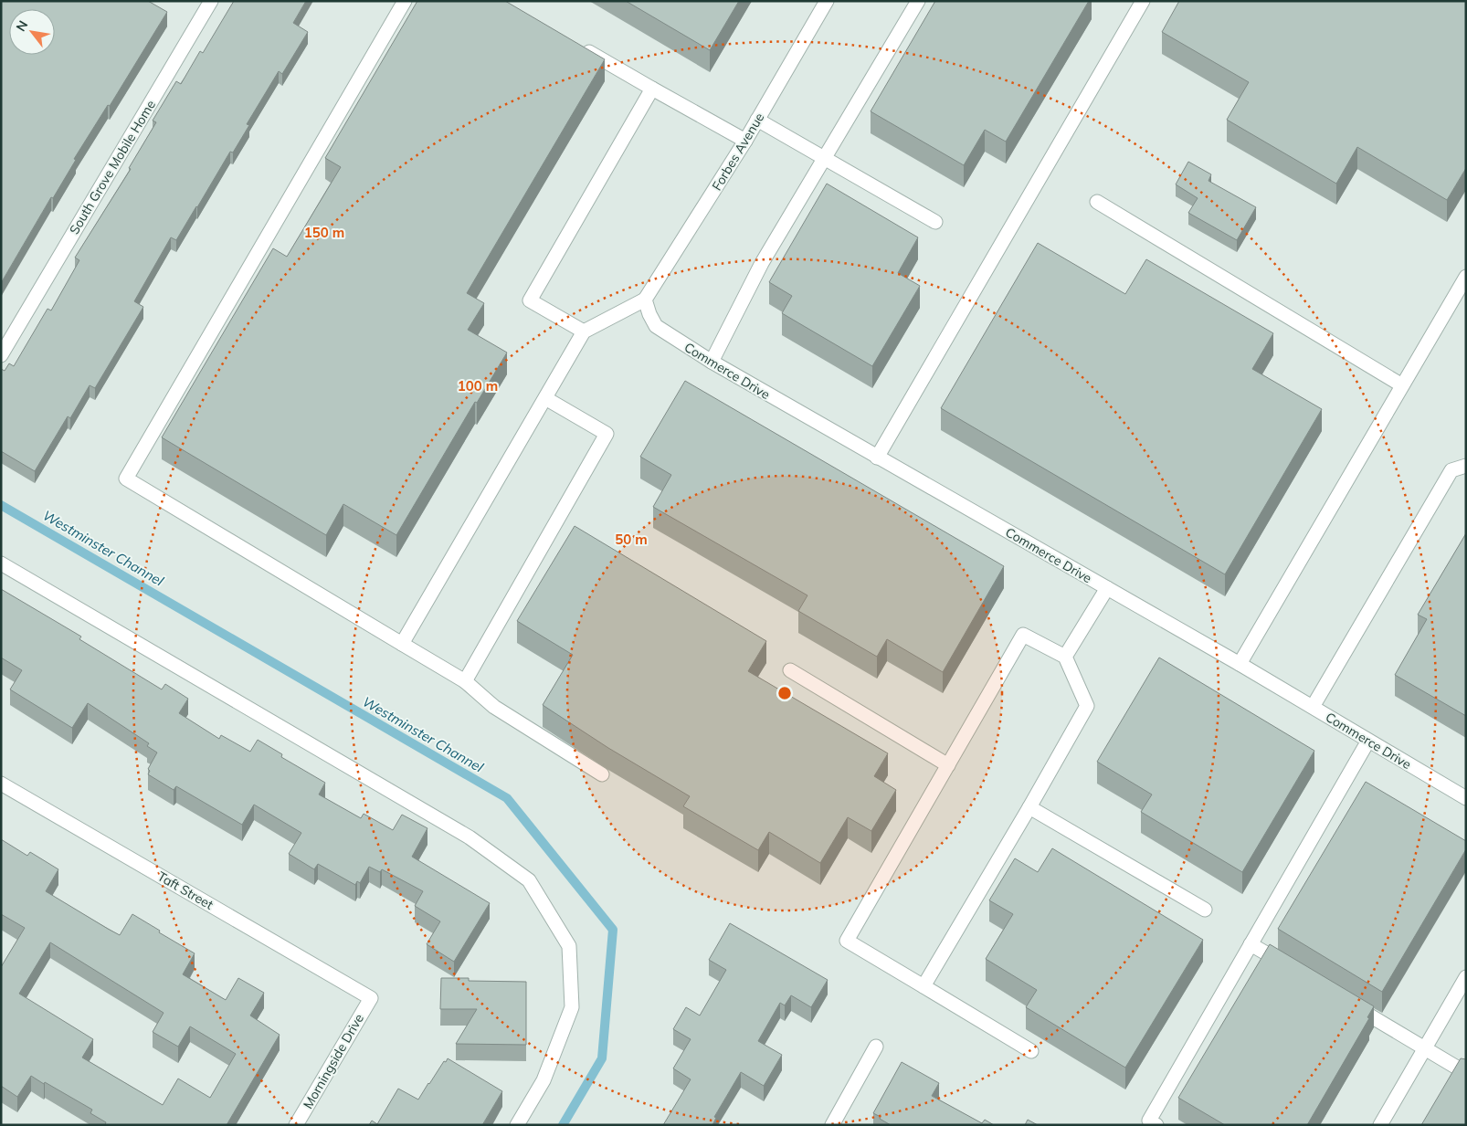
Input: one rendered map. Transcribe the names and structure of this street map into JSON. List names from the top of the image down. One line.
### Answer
{"streets":{"street":["Forbes Avenue","South Grove Mobile Home","Commerce Drive","Taft Street","Morningside Drive"]},"crossings":[["Forbes Avenue","Commerce Drive"],["Taft Street","Morningside Drive"]],"water":["Westminster Channel"],"north":"top left","rings":["150 m","100 m","50 m"]}
